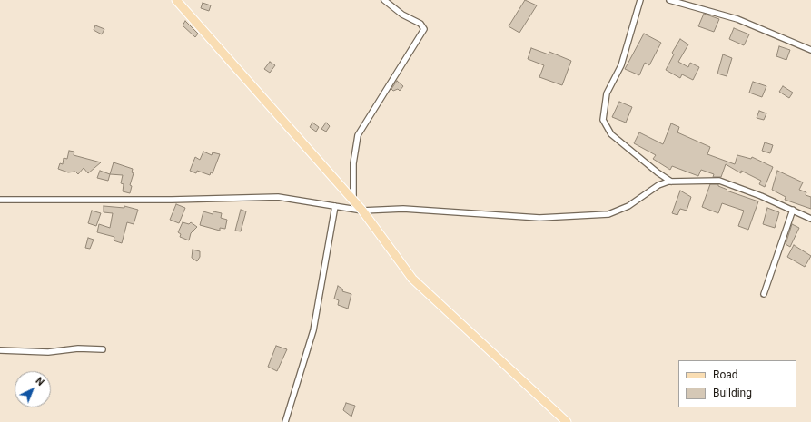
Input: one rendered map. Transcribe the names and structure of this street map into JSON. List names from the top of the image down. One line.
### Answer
{"legend":["Road","Building"],"north":"top right"}
